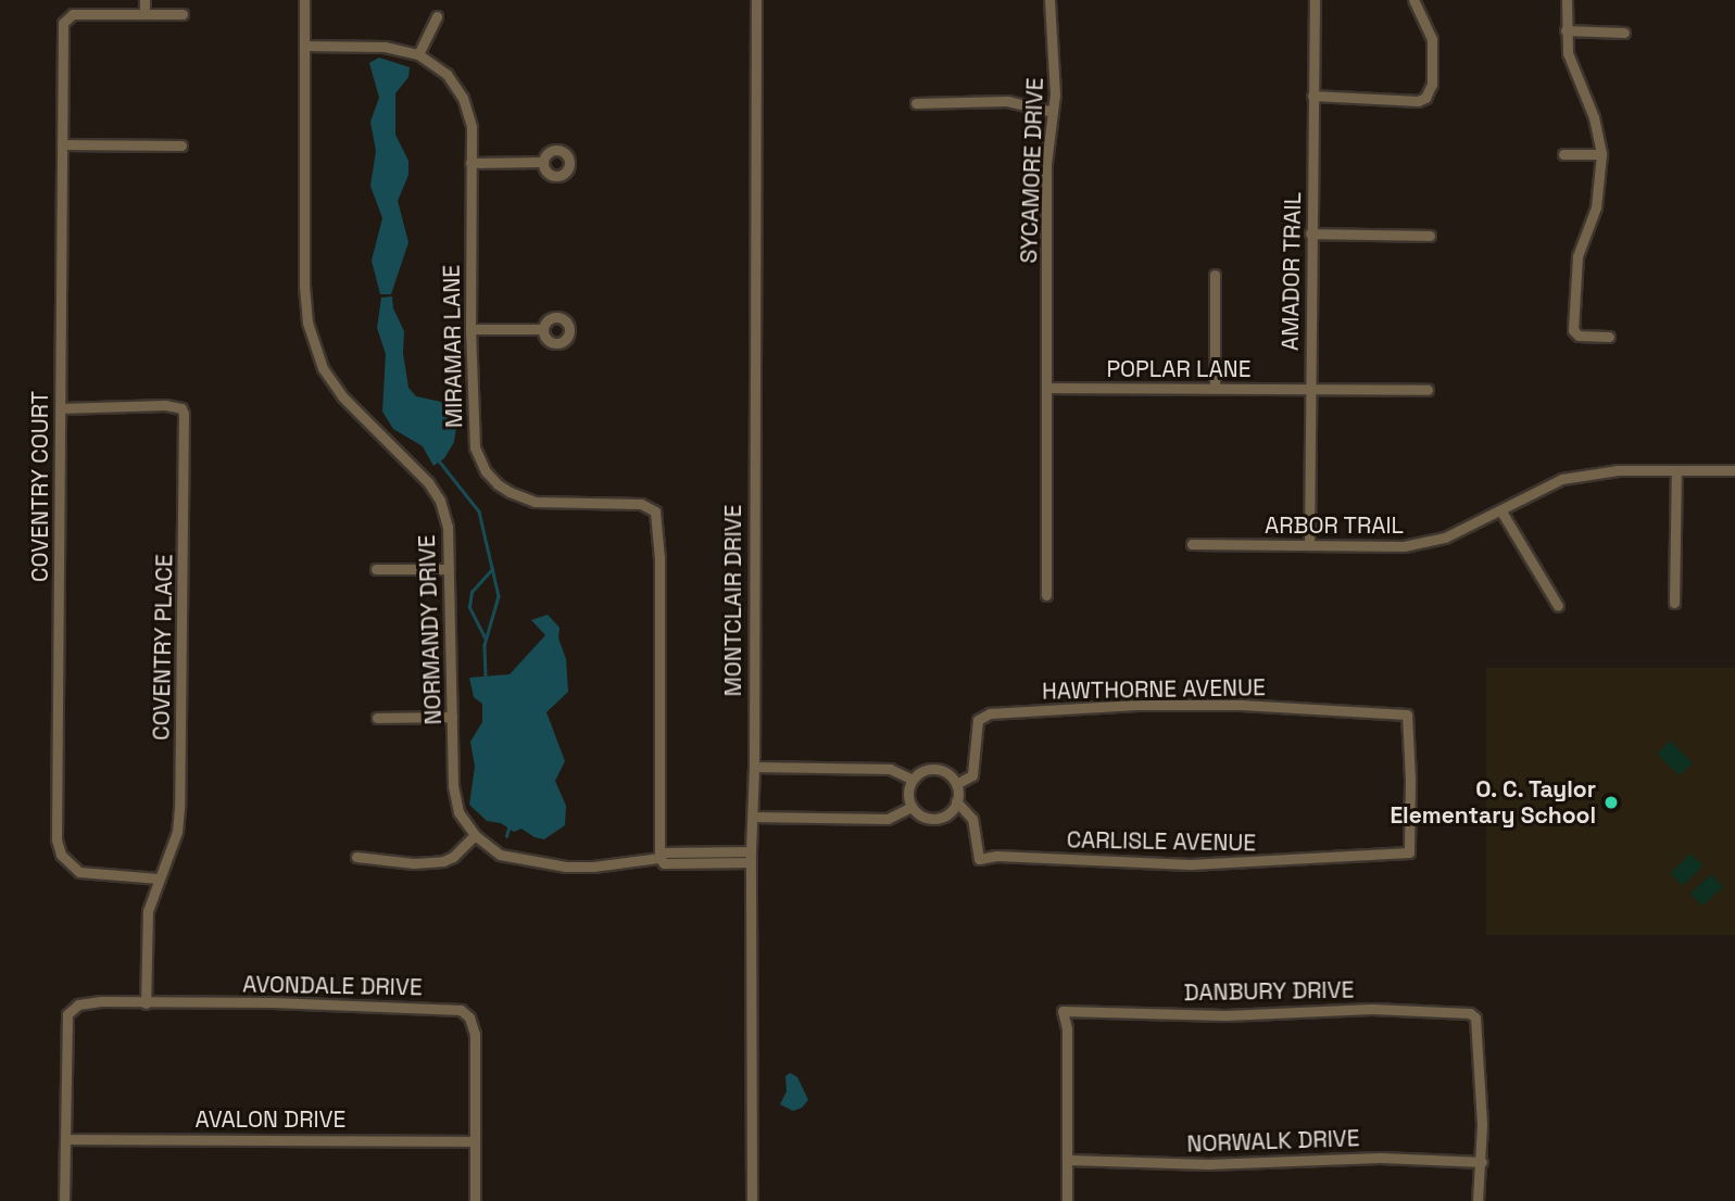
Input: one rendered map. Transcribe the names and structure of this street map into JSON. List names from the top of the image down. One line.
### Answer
{"streets":{"street":["SYCAMORE DRIVE","AMADOR TRAIL","MIRAMAR LANE","POPLAR LANE","COVENTRY COURT","ARBOR TRAIL","MONTCLAIR DRIVE","NORMANDY DRIVE","COVENTRY PLACE","HAWTHORNE AVENUE","CARLISLE AVENUE","AVONDALE DRIVE","DANBURY DRIVE","AVALON DRIVE","NORWALK DRIVE"]},"crossings":[["SYCAMORE DRIVE","POPLAR LANE"],["AMADOR TRAIL","POPLAR LANE"],["AMADOR TRAIL","ARBOR TRAIL"],["MIRAMAR LANE","NORMANDY DRIVE"],["COVENTRY COURT","COVENTRY PLACE"],["MONTCLAIR DRIVE","NORMANDY DRIVE"],["COVENTRY PLACE","AVONDALE DRIVE"],["HAWTHORNE AVENUE","CARLISLE AVENUE"],["AVONDALE DRIVE","AVALON DRIVE"],["DANBURY DRIVE","NORWALK DRIVE"]],"places":["O. C. Taylor Elementary School"]}
